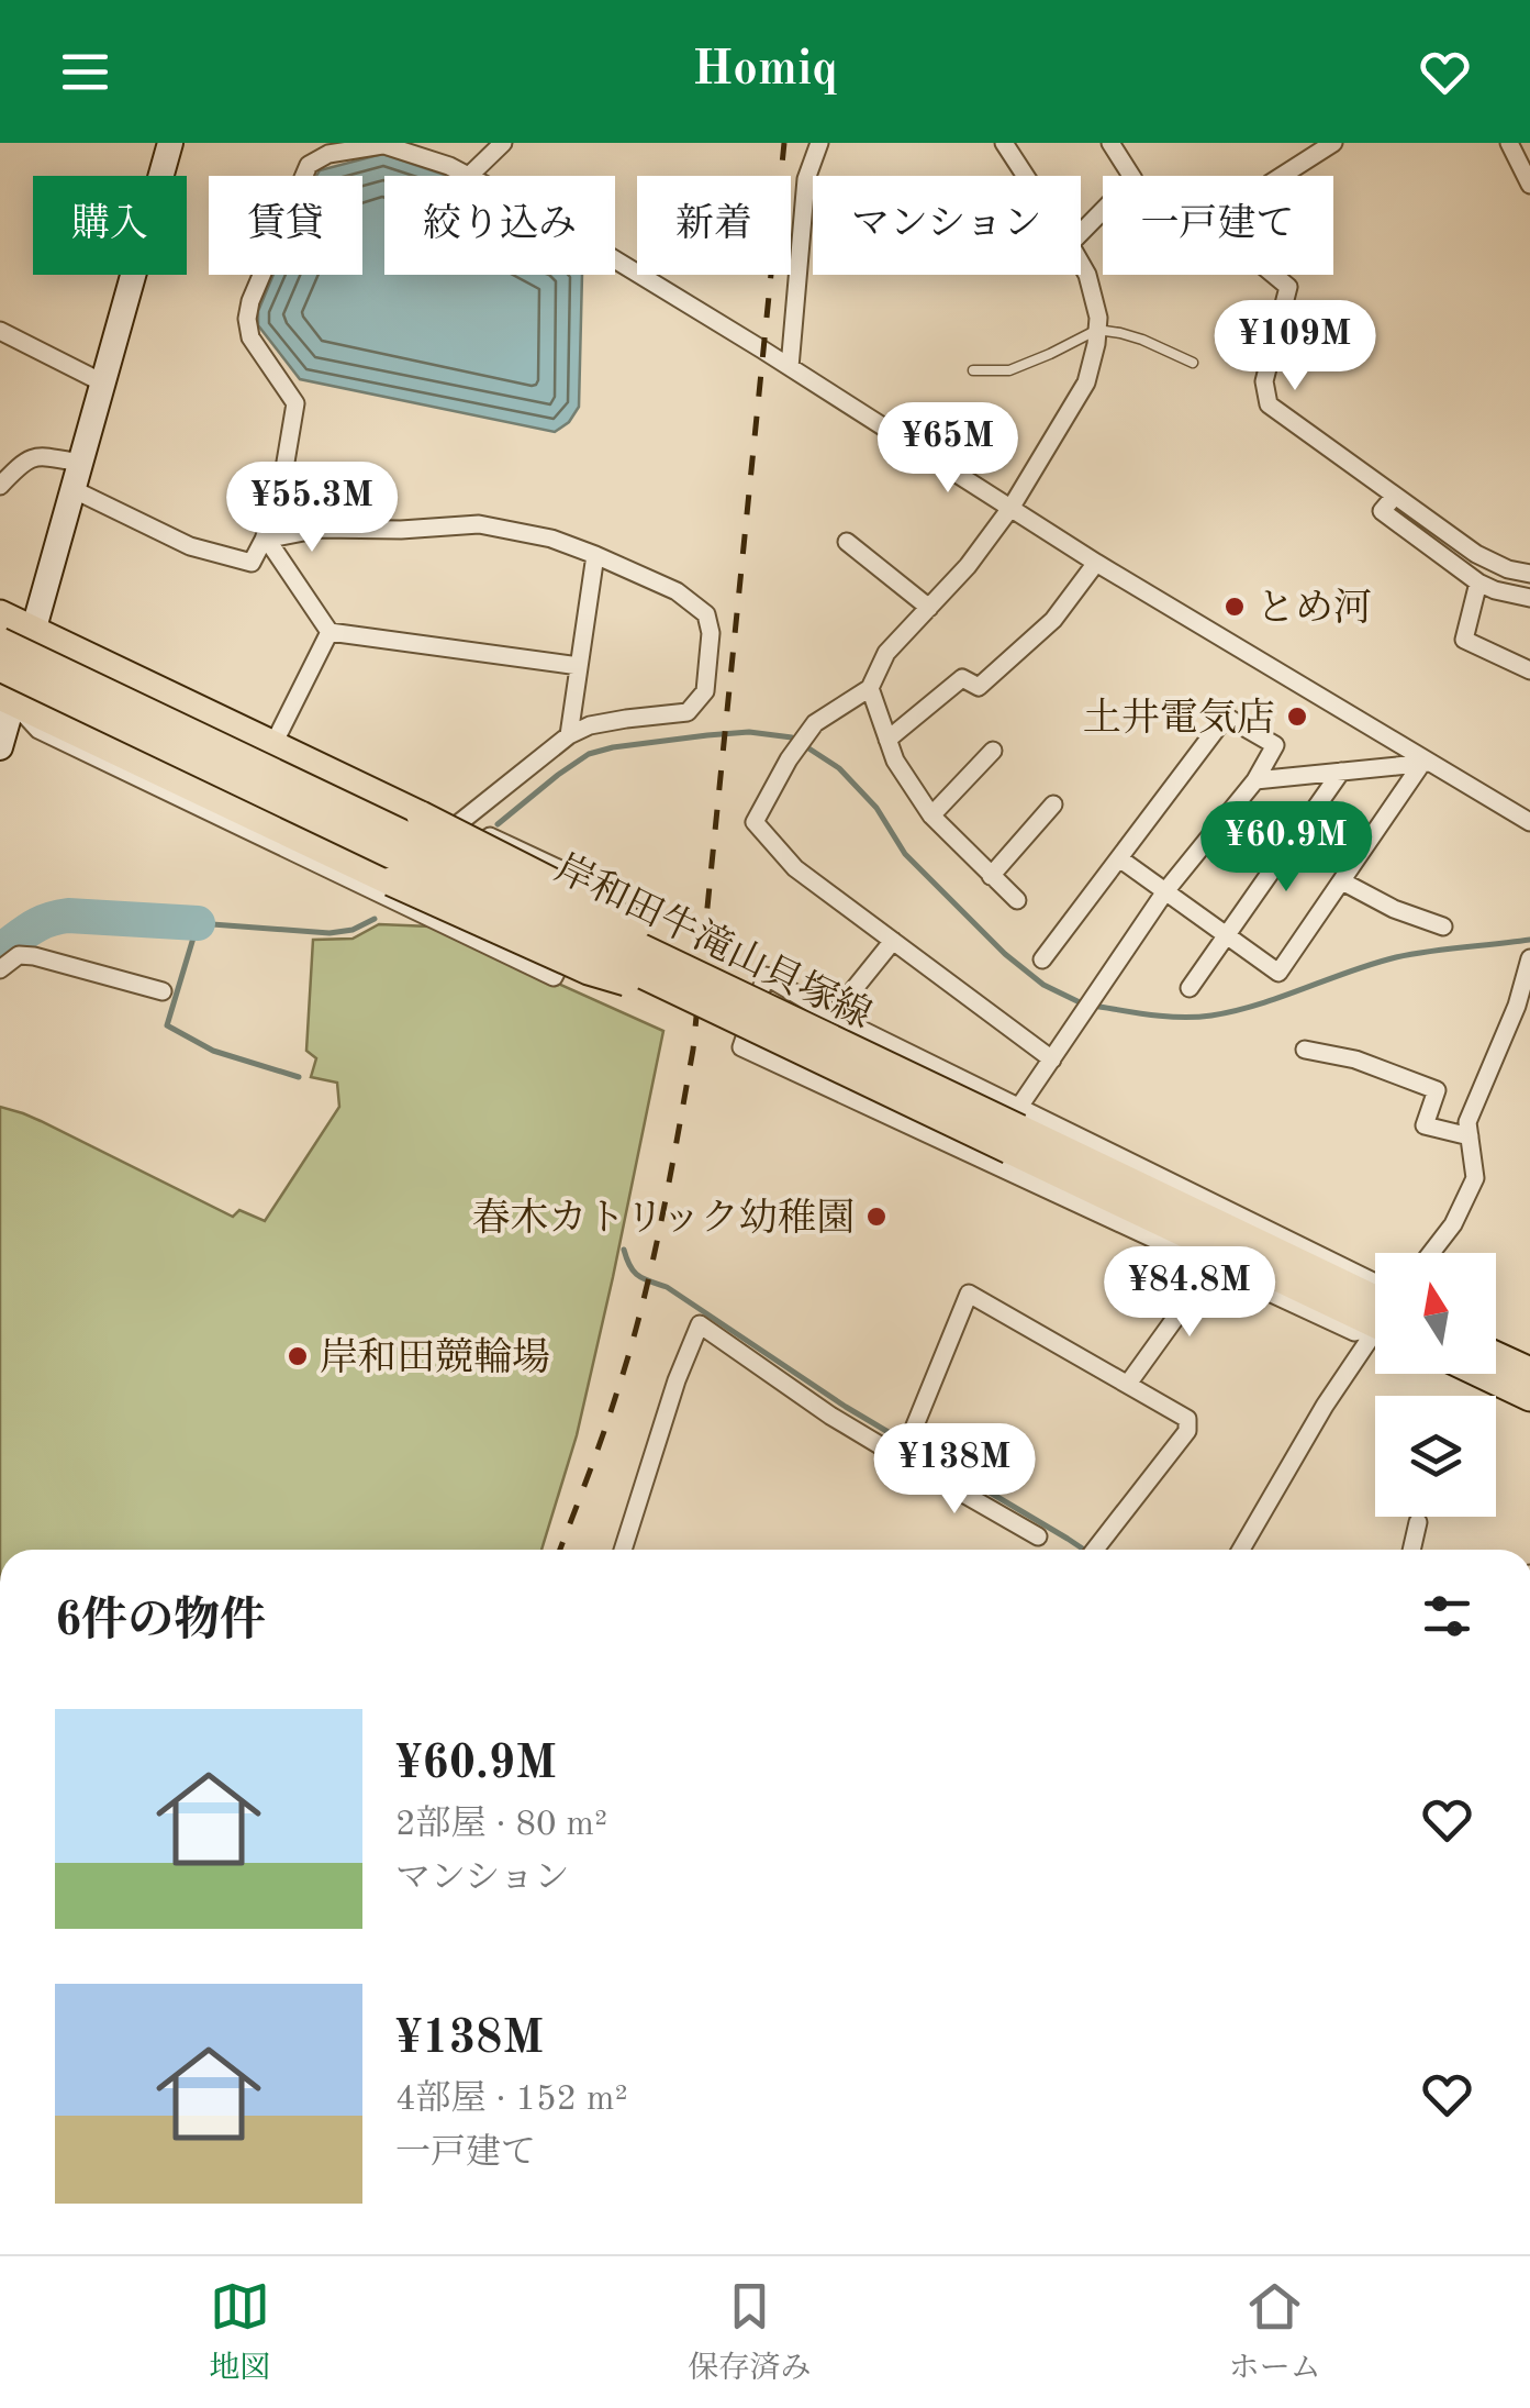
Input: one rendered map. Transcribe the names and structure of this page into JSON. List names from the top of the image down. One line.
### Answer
{"streets":{"main road":["岸和田牛滝山貝塚線"]},"places":["とめ河","土井電気店","春木カトリック幼稚園","岸和田競輪場"],"north":"top","page":{"header":"Homiq","chip":["購入","賃貸","絞り込み","新着","マンション","一戸建て"],"price":["¥109M","¥65M","¥55.3M","¥60.9M","¥84.8M","¥138M"],"heading":"6件の物件","list":[{"name":"¥60.9M","note":"2部屋 · 80 m² · マンション"},{"name":"¥138M","note":"4部屋 · 152 m² · 一戸建て"}],"tabs":["地図","保存済み","ホーム"]}}
